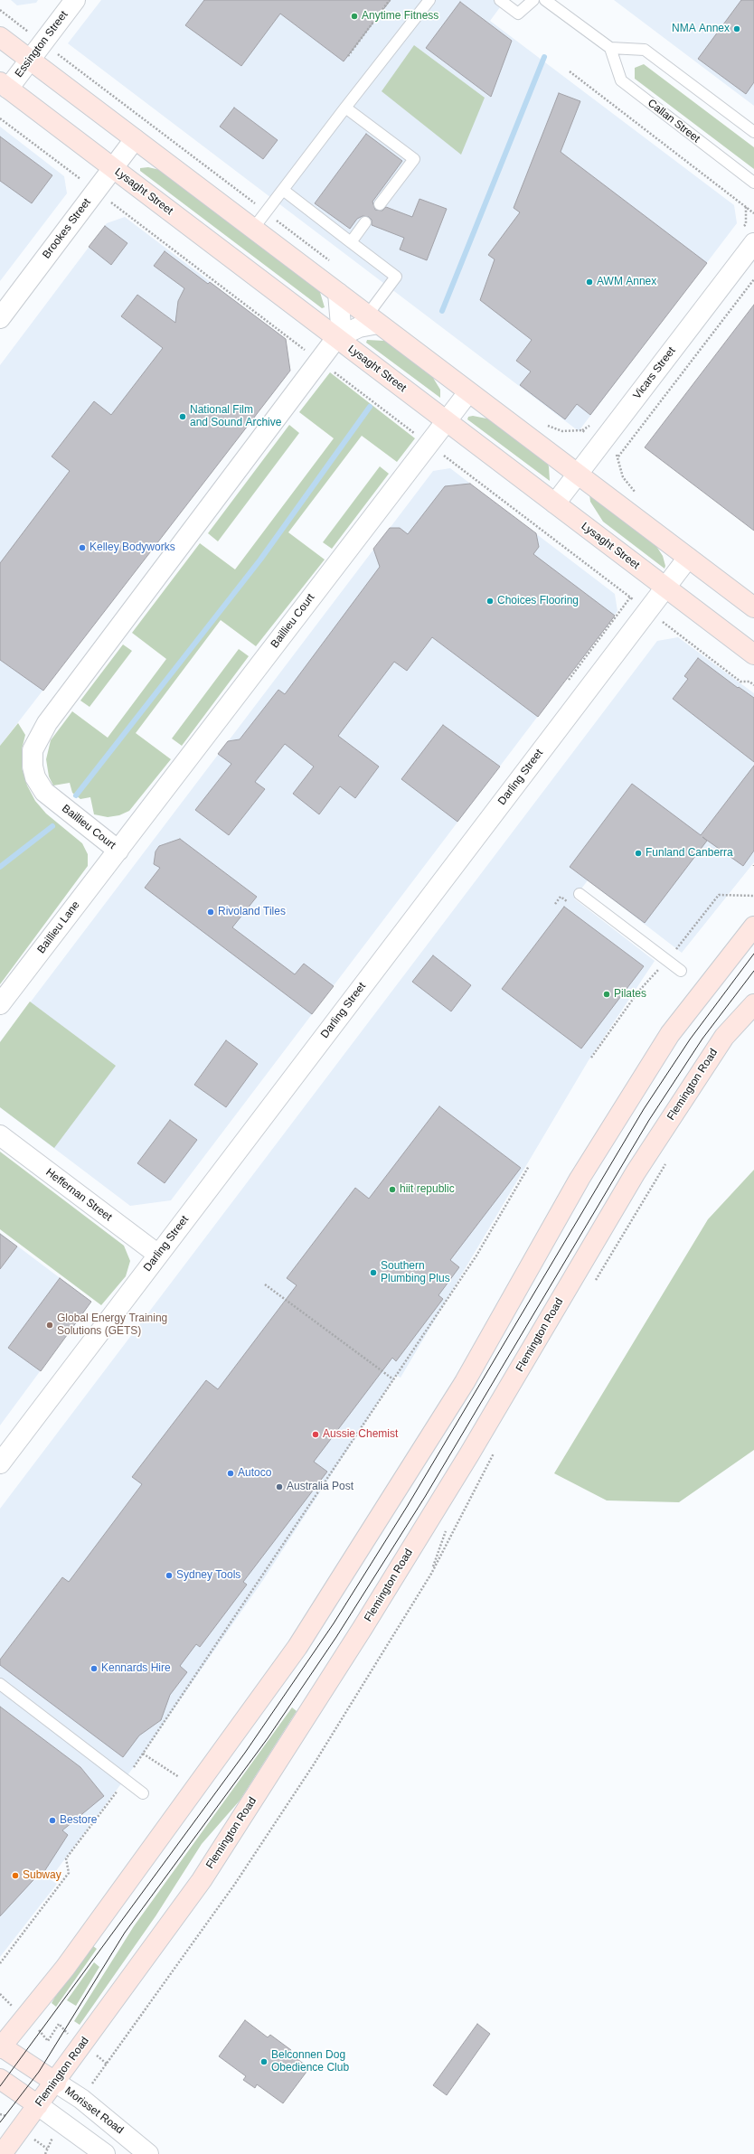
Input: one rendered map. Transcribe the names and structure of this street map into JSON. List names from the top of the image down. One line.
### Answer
{"streets":{"main road":["Lysaght Street","Flemington Road","Morisset Road"],"street":["Essington Street","Brookes Street","Vicars Street","Baillieu Court","Darling Street","Baillieu Lane","Heffernan Street"],"lane":["Callan Street"]},"crossings":[["Essington Street","Lysaght Street"],["Lysaght Street","Brookes Street"],["Lysaght Street","Vicars Street"],["Lysaght Street","Baillieu Court"],["Lysaght Street","Darling Street"],["Baillieu Court","Baillieu Lane"],["Darling Street","Heffernan Street"],["Flemington Road","Morisset Road"]],"places":["Anytime Fitness","NMA Annex","AWM Annex","National Film and Sound Archive","Kelley Bodyworks","Choices Flooring","Funland Canberra","Rivoland Tiles","Pilates","hiit republic","Southern Plumbing Plus","Global Energy Training Solutions (GETS)","Aussie Chemist","Autoco","Australia Post","Sydney Tools","Kennards Hire","Bestore","Subway","Belconnen Dog Obedience Club"]}
